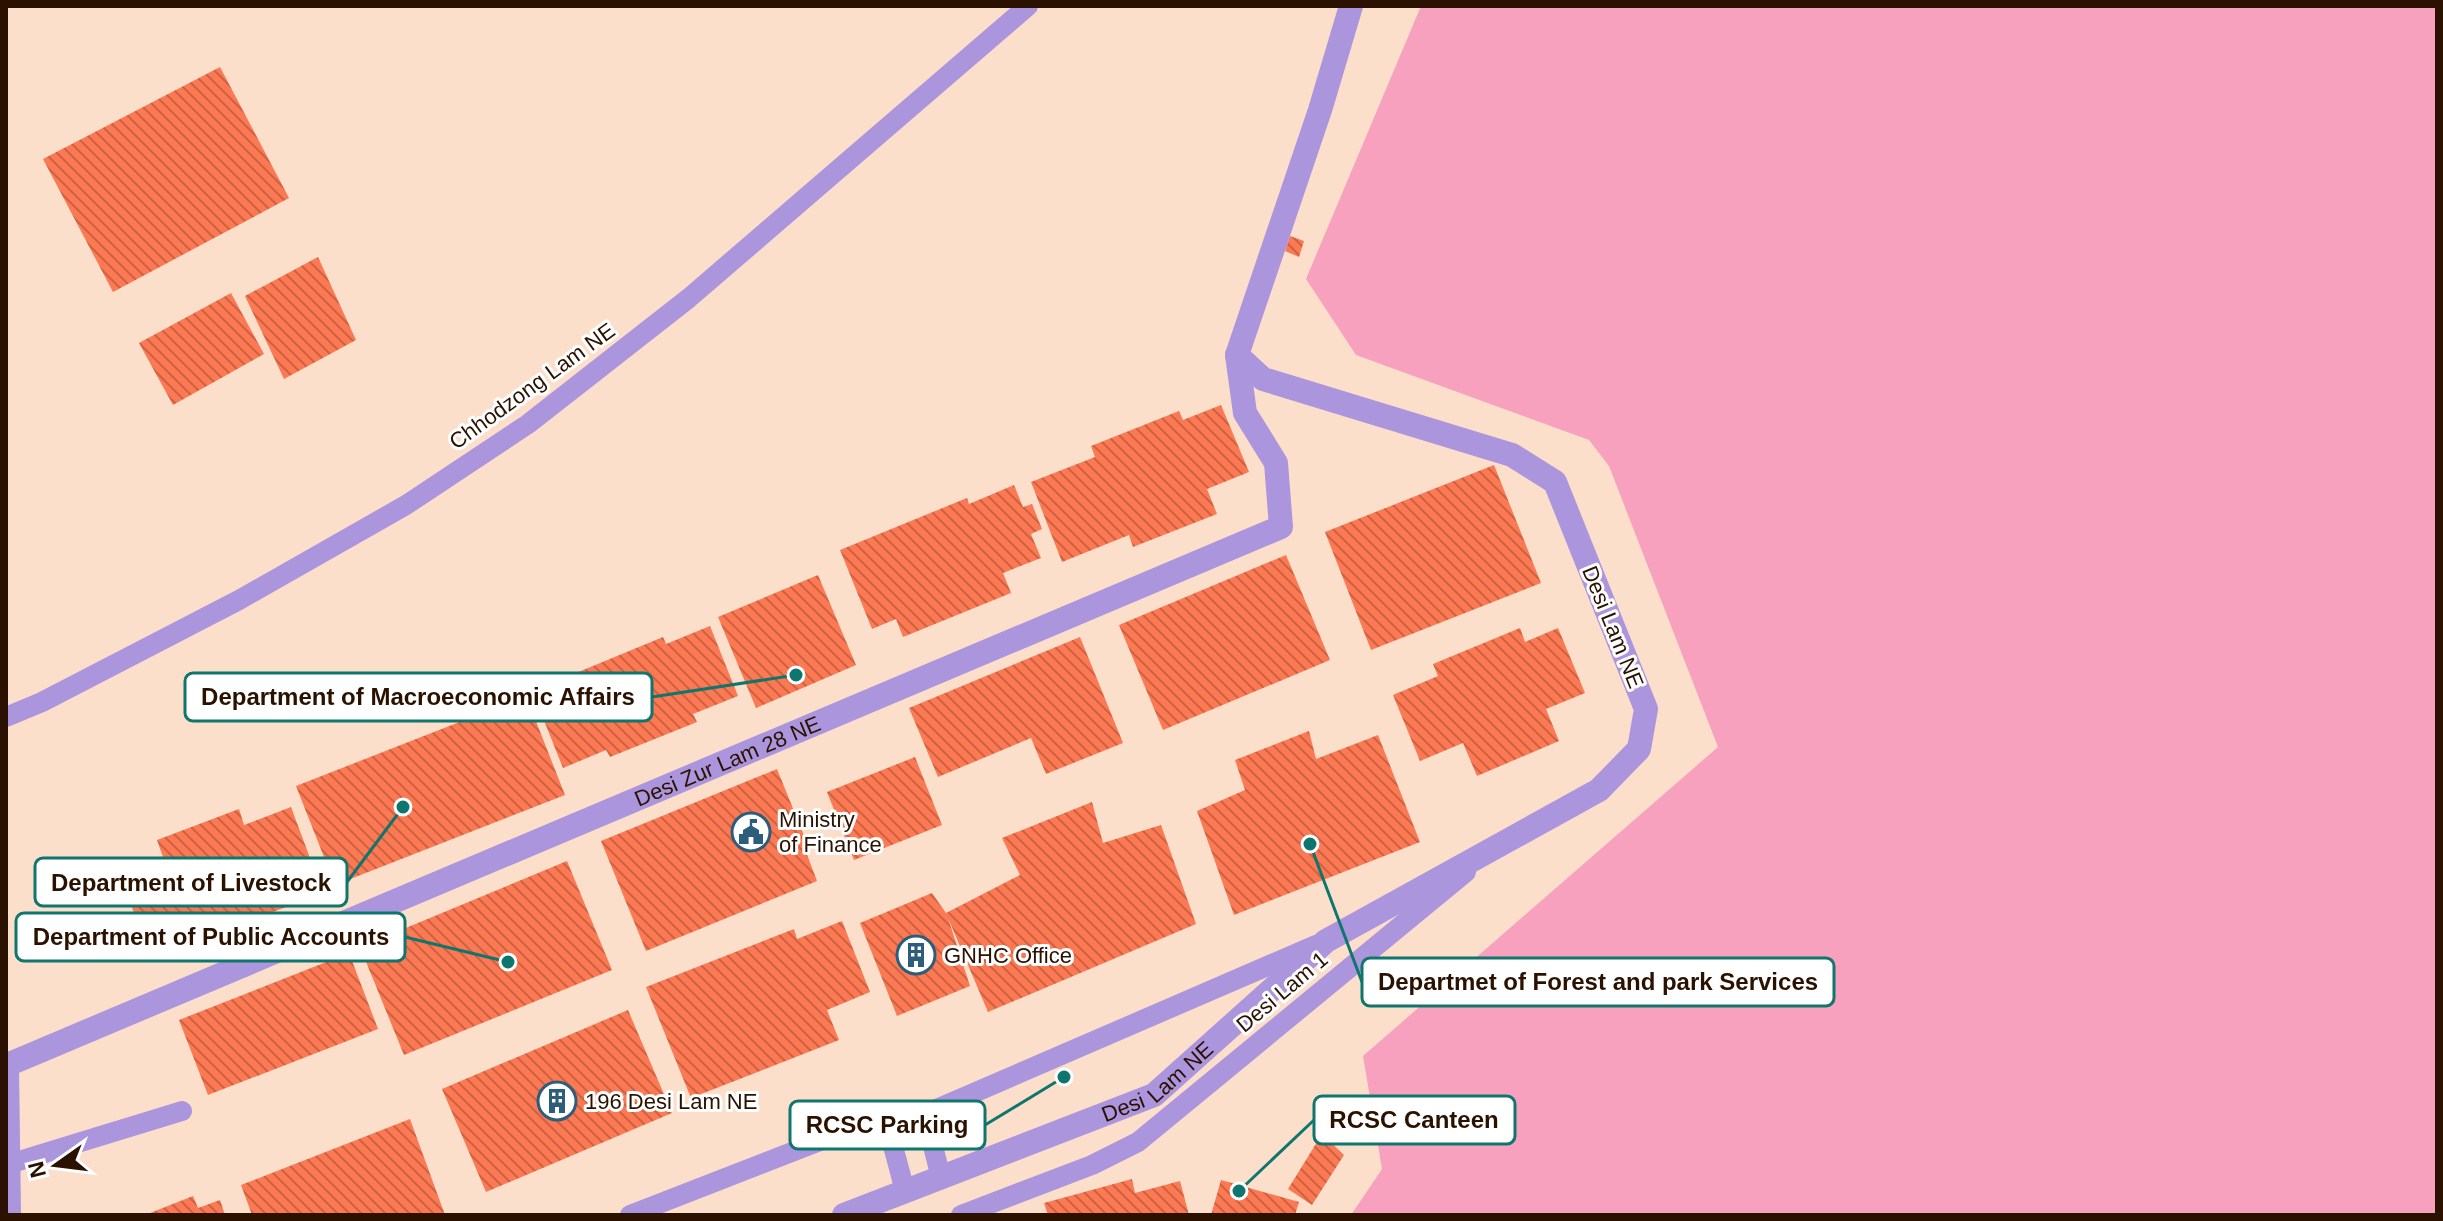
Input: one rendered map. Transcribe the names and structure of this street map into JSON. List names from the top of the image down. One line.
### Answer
{"streets":{"street":["Desi Lam NE","Desi Zur Lam 28 NE"],"lane":["Chhodzong Lam NE","Desi Lam 1"]},"crossings":[["Desi Lam NE","Desi Zur Lam 28 NE"],["Desi Lam NE","Desi Lam 1"]],"places":{"other":["Department of Macroeconomic Affairs","Department of Livestock","Departmet of Forest and park Services","Department of Public Accounts","RCSC Parking","RCSC Canteen"],"public building":["Ministry of Finance"],"building":["GNHC Office","196 Desi Lam NE"]},"north":"left"}
